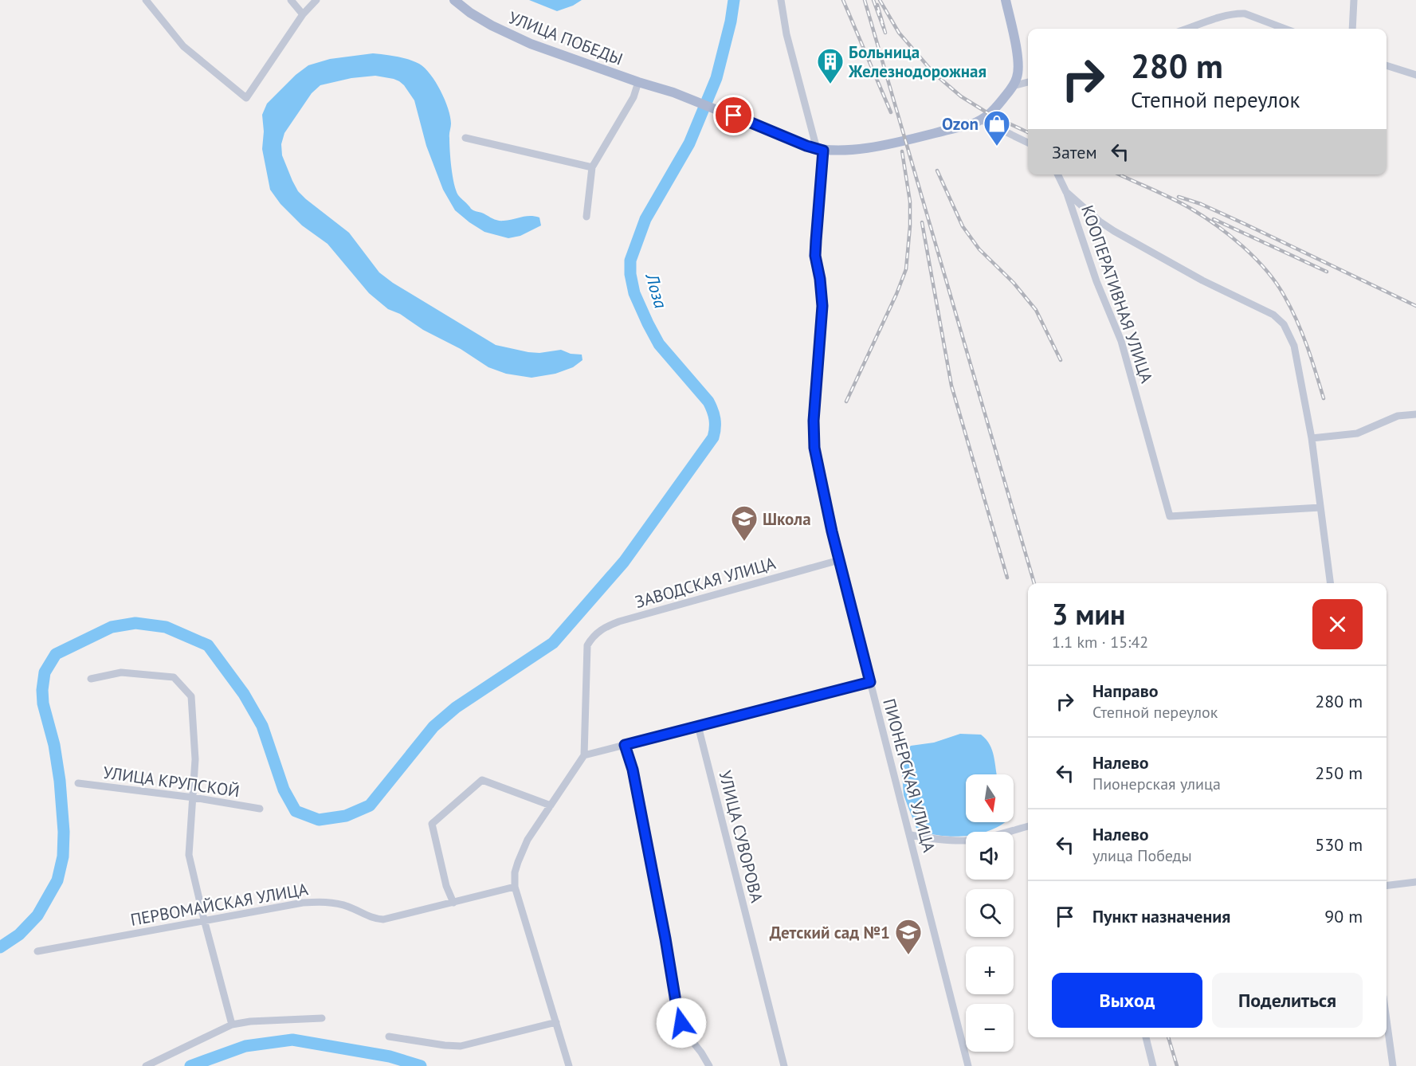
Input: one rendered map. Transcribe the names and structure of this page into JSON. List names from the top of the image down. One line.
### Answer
{"streets":{"main road":["УЛИЦА ПОБЕДЫ"],"street":["КООПЕРАТИВНАЯ УЛИЦА","ЗАВОДСКАЯ УЛИЦА","ПИОНЕРСКАЯ УЛИЦА","УЛИЦА КРУПСКОЙ","УЛИЦА СУВОРОВА","ПЕРВОМАЙСКАЯ УЛИЦА"]},"crossings":[["УЛИЦА ПОБЕДЫ","ПИОНЕРСКАЯ УЛИЦА"],["ЗАВОДСКАЯ УЛИЦА","ПИОНЕРСКАЯ УЛИЦА"]],"water":["Лоза"],"places":{"building":["Больница Железнодорожная"],"shop":["Ozon"],"school or university":["Школа","Детский сад №1"]},"north":"bottom","page":{"turn":["280 m","Степной переулок"],"then":"Затем","heading":["3 мин","1.1 km · 15:42"],"list":[{"name":"Направо","note":"Степной переулок","value":"280 m"},{"name":"Налево","note":"Пионерская улица","value":"250 m"},{"name":"Налево","note":"улица Победы","value":"530 m"},{"name":"Пункт назначения","value":"90 m"}],"map_buttons":["+","−"],"buttons":["Выход","Поделиться"]}}
